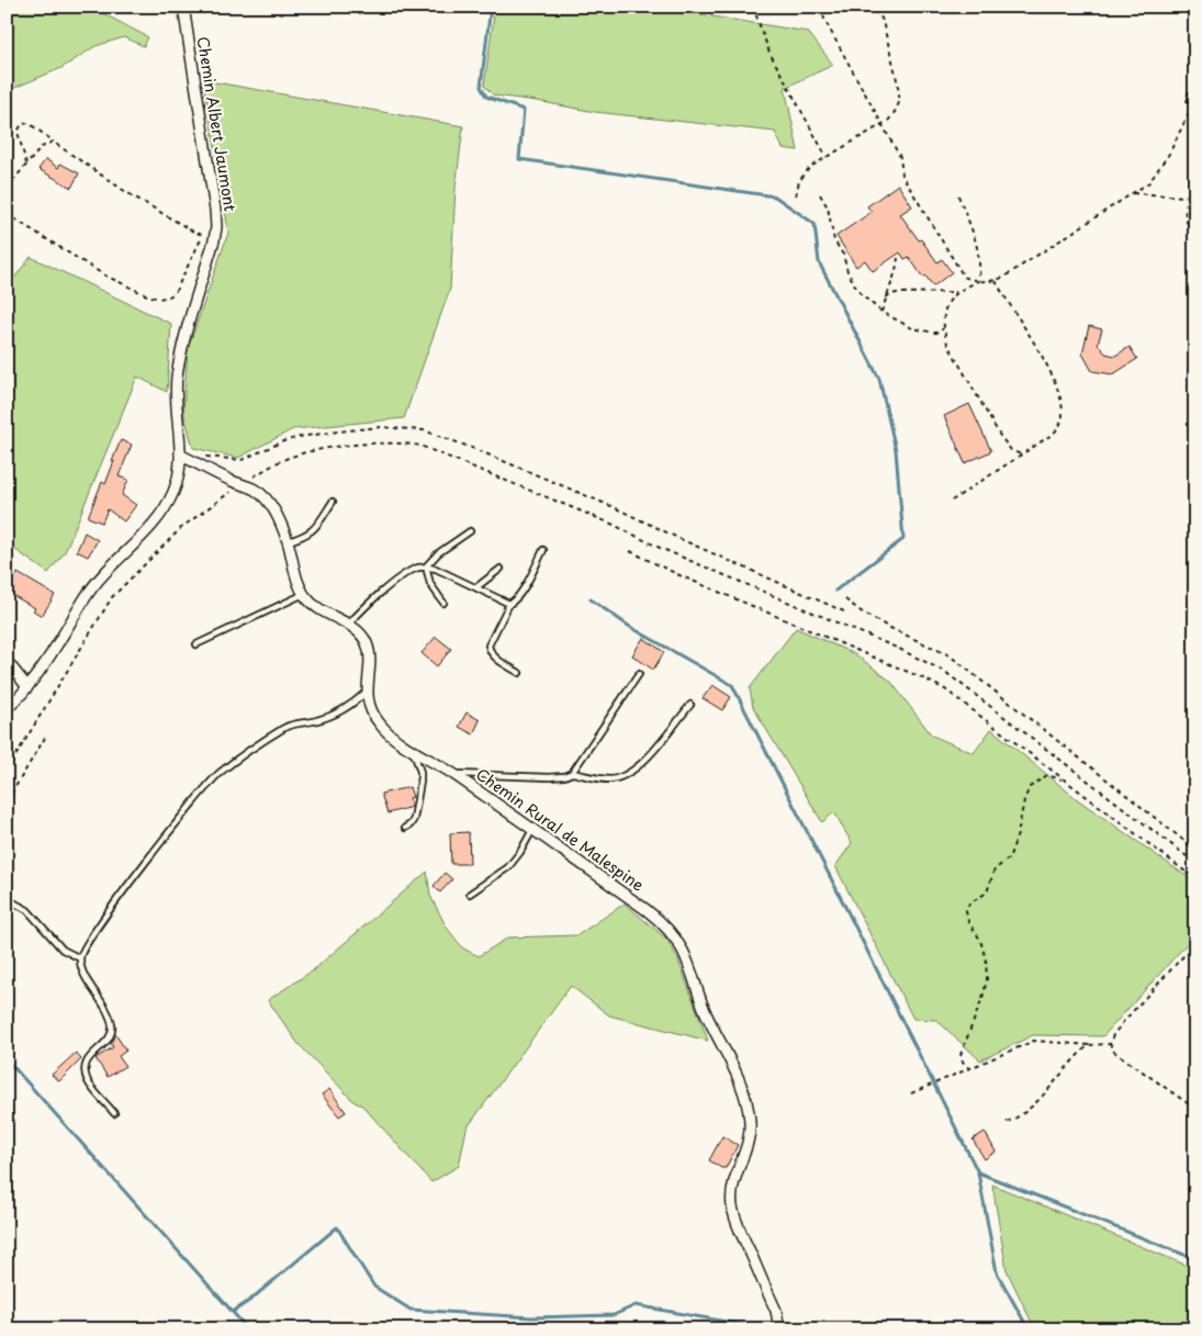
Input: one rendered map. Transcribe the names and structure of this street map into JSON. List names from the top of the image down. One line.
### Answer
{"streets":{"street":["Chemin Albert Jaumont","Chemin Rural de Malespine"]},"crossings":[["Chemin Albert Jaumont","Chemin Rural de Malespine"]]}
